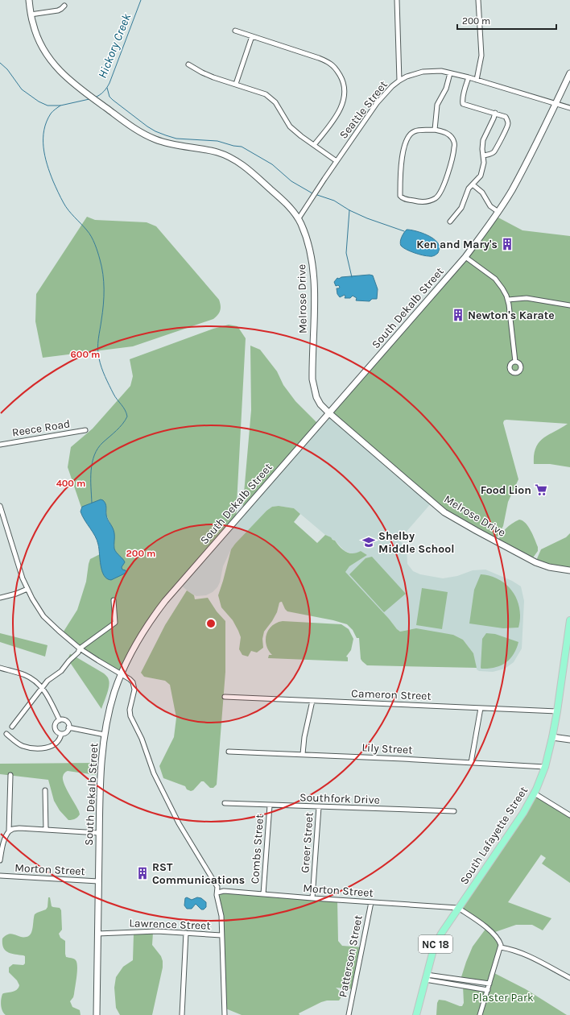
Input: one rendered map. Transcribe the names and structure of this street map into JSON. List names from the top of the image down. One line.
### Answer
{"streets":{"main road":["Melrose Drive","South Dekalb Street","South Lafayette Street","NC 18"],"street":["Seattle Street","Reece Road","Cameron Street","Lily Street","Southfork Drive","Greer Street","Combs Street","Morton Street","Lawrence Street","Patterson Street"]},"crossings":[["Seattle Street","Melrose Drive"],["Seattle Street","South Dekalb Street"],["Melrose Drive","South Dekalb Street"],["South Dekalb Street","Morton Street"],["South Dekalb Street","Lawrence Street"],["Cameron Street","South Lafayette Street"],["Lily Street","South Lafayette Street"],["Southfork Drive","Greer Street"],["Southfork Drive","Combs Street"],["South Lafayette Street","Morton Street"],["Greer Street","Morton Street"],["Combs Street","Morton Street"],["Morton Street","Patterson Street"]],"water":["Hickory Creek"],"parks":["Plaster Park"],"places":{"building":["Ken and Mary's","Newton's Karate","RST Communications"],"supermarket":["Food Lion"],"school or university":["Shelby Middle School"]},"scale_bar":"200 m","rings":["600 m","400 m","200 m"]}
